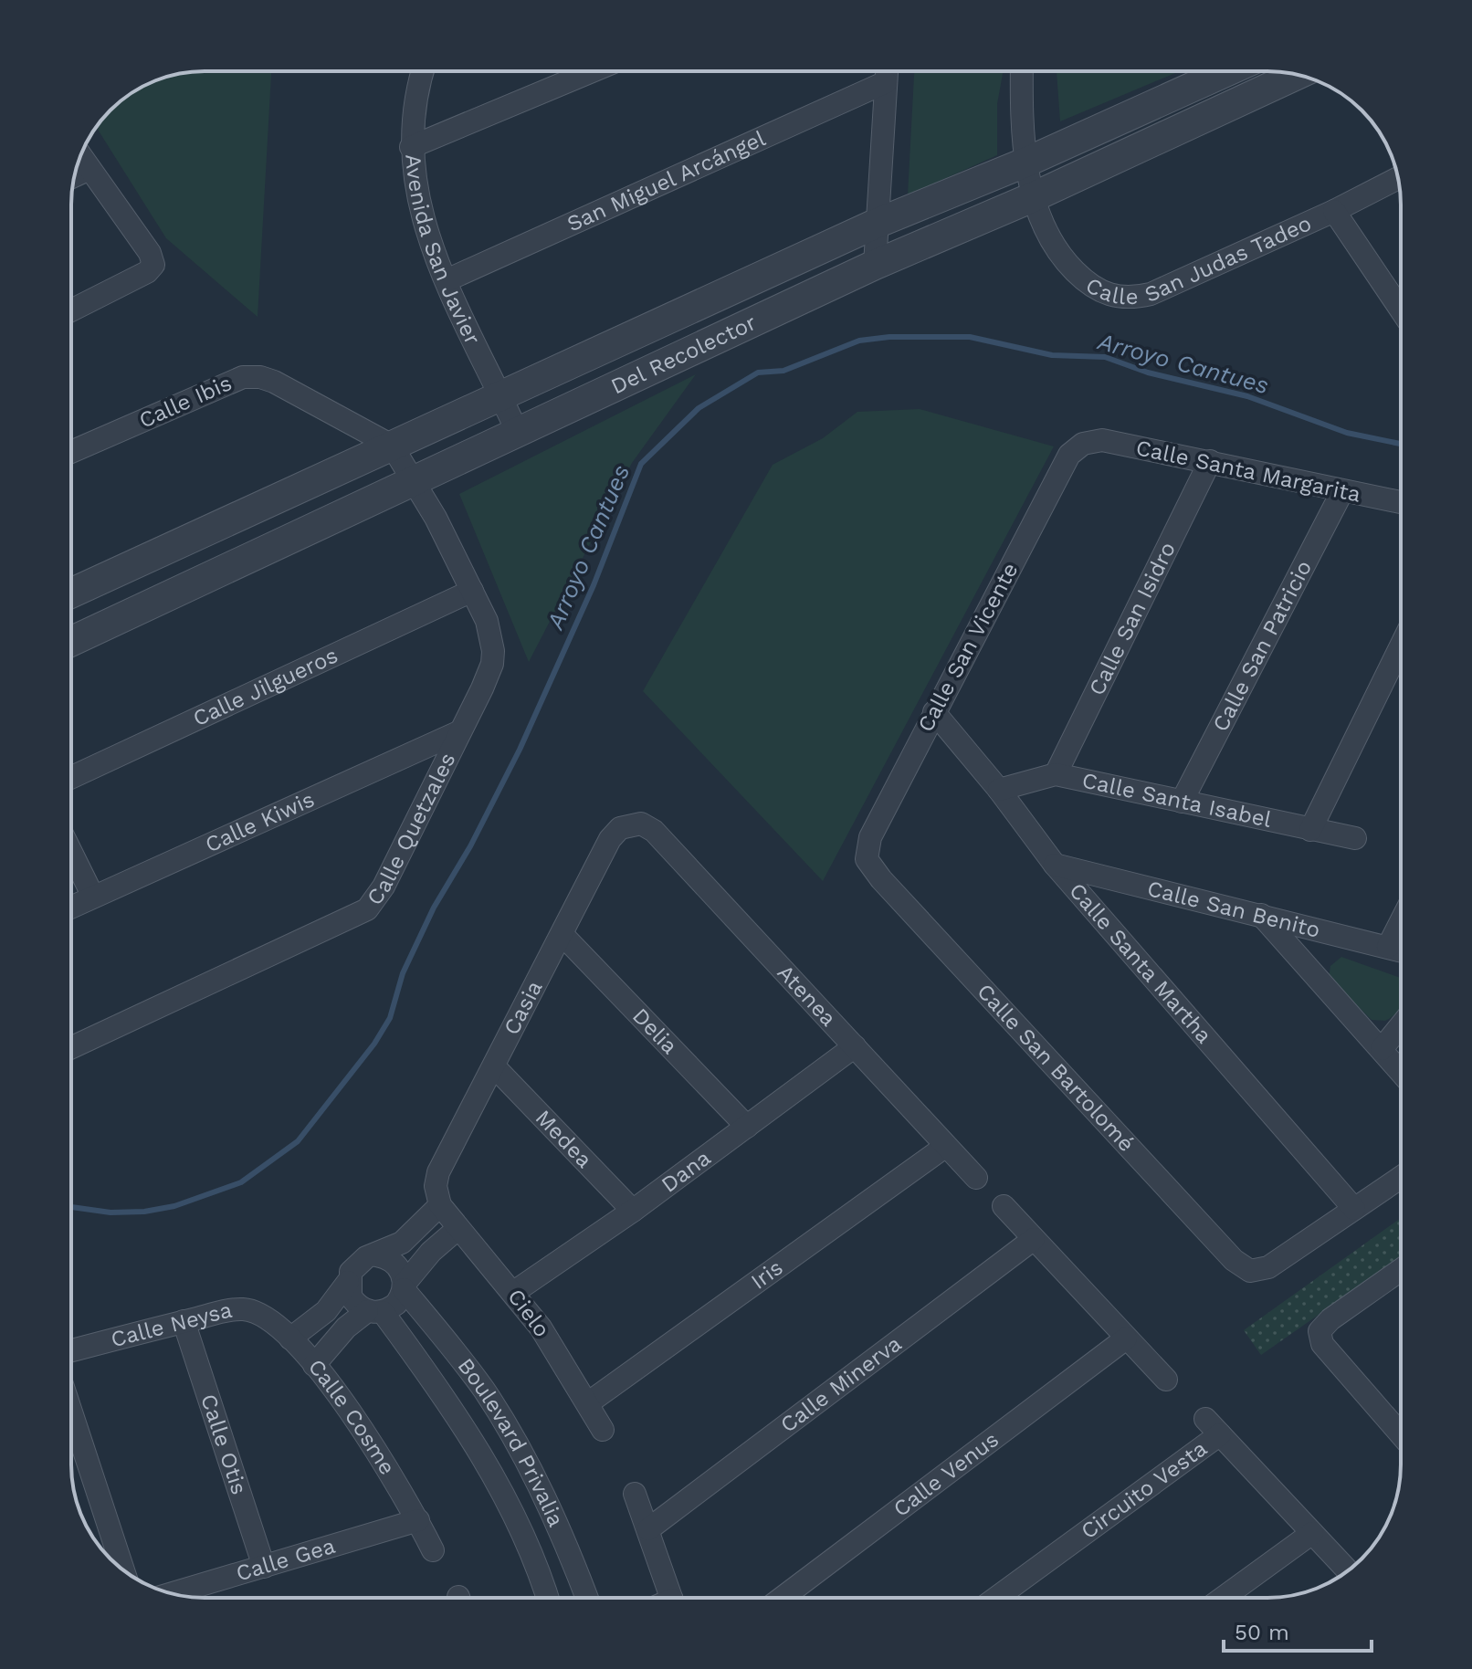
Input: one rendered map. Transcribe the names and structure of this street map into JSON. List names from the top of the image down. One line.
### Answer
{"streets":{"street":["San Miguel Arcángel","Calle San Judas Tadeo","Avenida San Javier","Del Recolector","Calle Ibis","Calle Santa Margarita","Calle San Isidro","Calle San Patricio","Calle San Vicente","Calle Jilgueros","Calle Santa Isabel","Calle Kiwis","Calle Quetzales","Calle San Benito","Calle Santa Martha","Atenea","Casia","Delia","Calle San Bartolomé","Medea","Dana","Iris","Cielo","Calle Neysa","Calle Minerva","Calle Cosme","Calle Otis","Boulevard Privalia","Calle Venus","Circuito Vesta","Calle Gea"]},"crossings":[["San Miguel Arcángel","Avenida San Javier"],["Calle San Judas Tadeo","Del Recolector"],["Avenida San Javier","Del Recolector"],["Del Recolector","Calle Ibis"],["Del Recolector","Calle Quetzales"],["Calle Ibis","Calle Quetzales"],["Calle Santa Margarita","Calle San Isidro"],["Calle Santa Margarita","Calle San Patricio"],["Calle Santa Margarita","Calle San Vicente"],["Calle San Isidro","Calle Santa Isabel"],["Calle San Patricio","Calle Santa Isabel"],["Calle San Vicente","Calle Santa Martha"],["Calle San Vicente","Calle San Bartolomé"],["Calle Jilgueros","Calle Quetzales"],["Calle Santa Isabel","Calle Santa Martha"],["Calle Kiwis","Calle Quetzales"],["Calle San Benito","Calle Santa Martha"],["Calle Santa Martha","Calle San Bartolomé"],["Atenea","Casia"],["Atenea","Dana"],["Atenea","Iris"],["Casia","Delia"],["Casia","Medea"],["Casia","Cielo"],["Delia","Dana"],["Medea","Dana"],["Dana","Cielo"],["Iris","Cielo"],["Calle Neysa","Calle Cosme"],["Calle Neysa","Calle Otis"],["Calle Cosme","Calle Gea"],["Calle Otis","Calle Gea"]],"water":["Arroyo Cantues"],"scale_bar":"50 m"}
